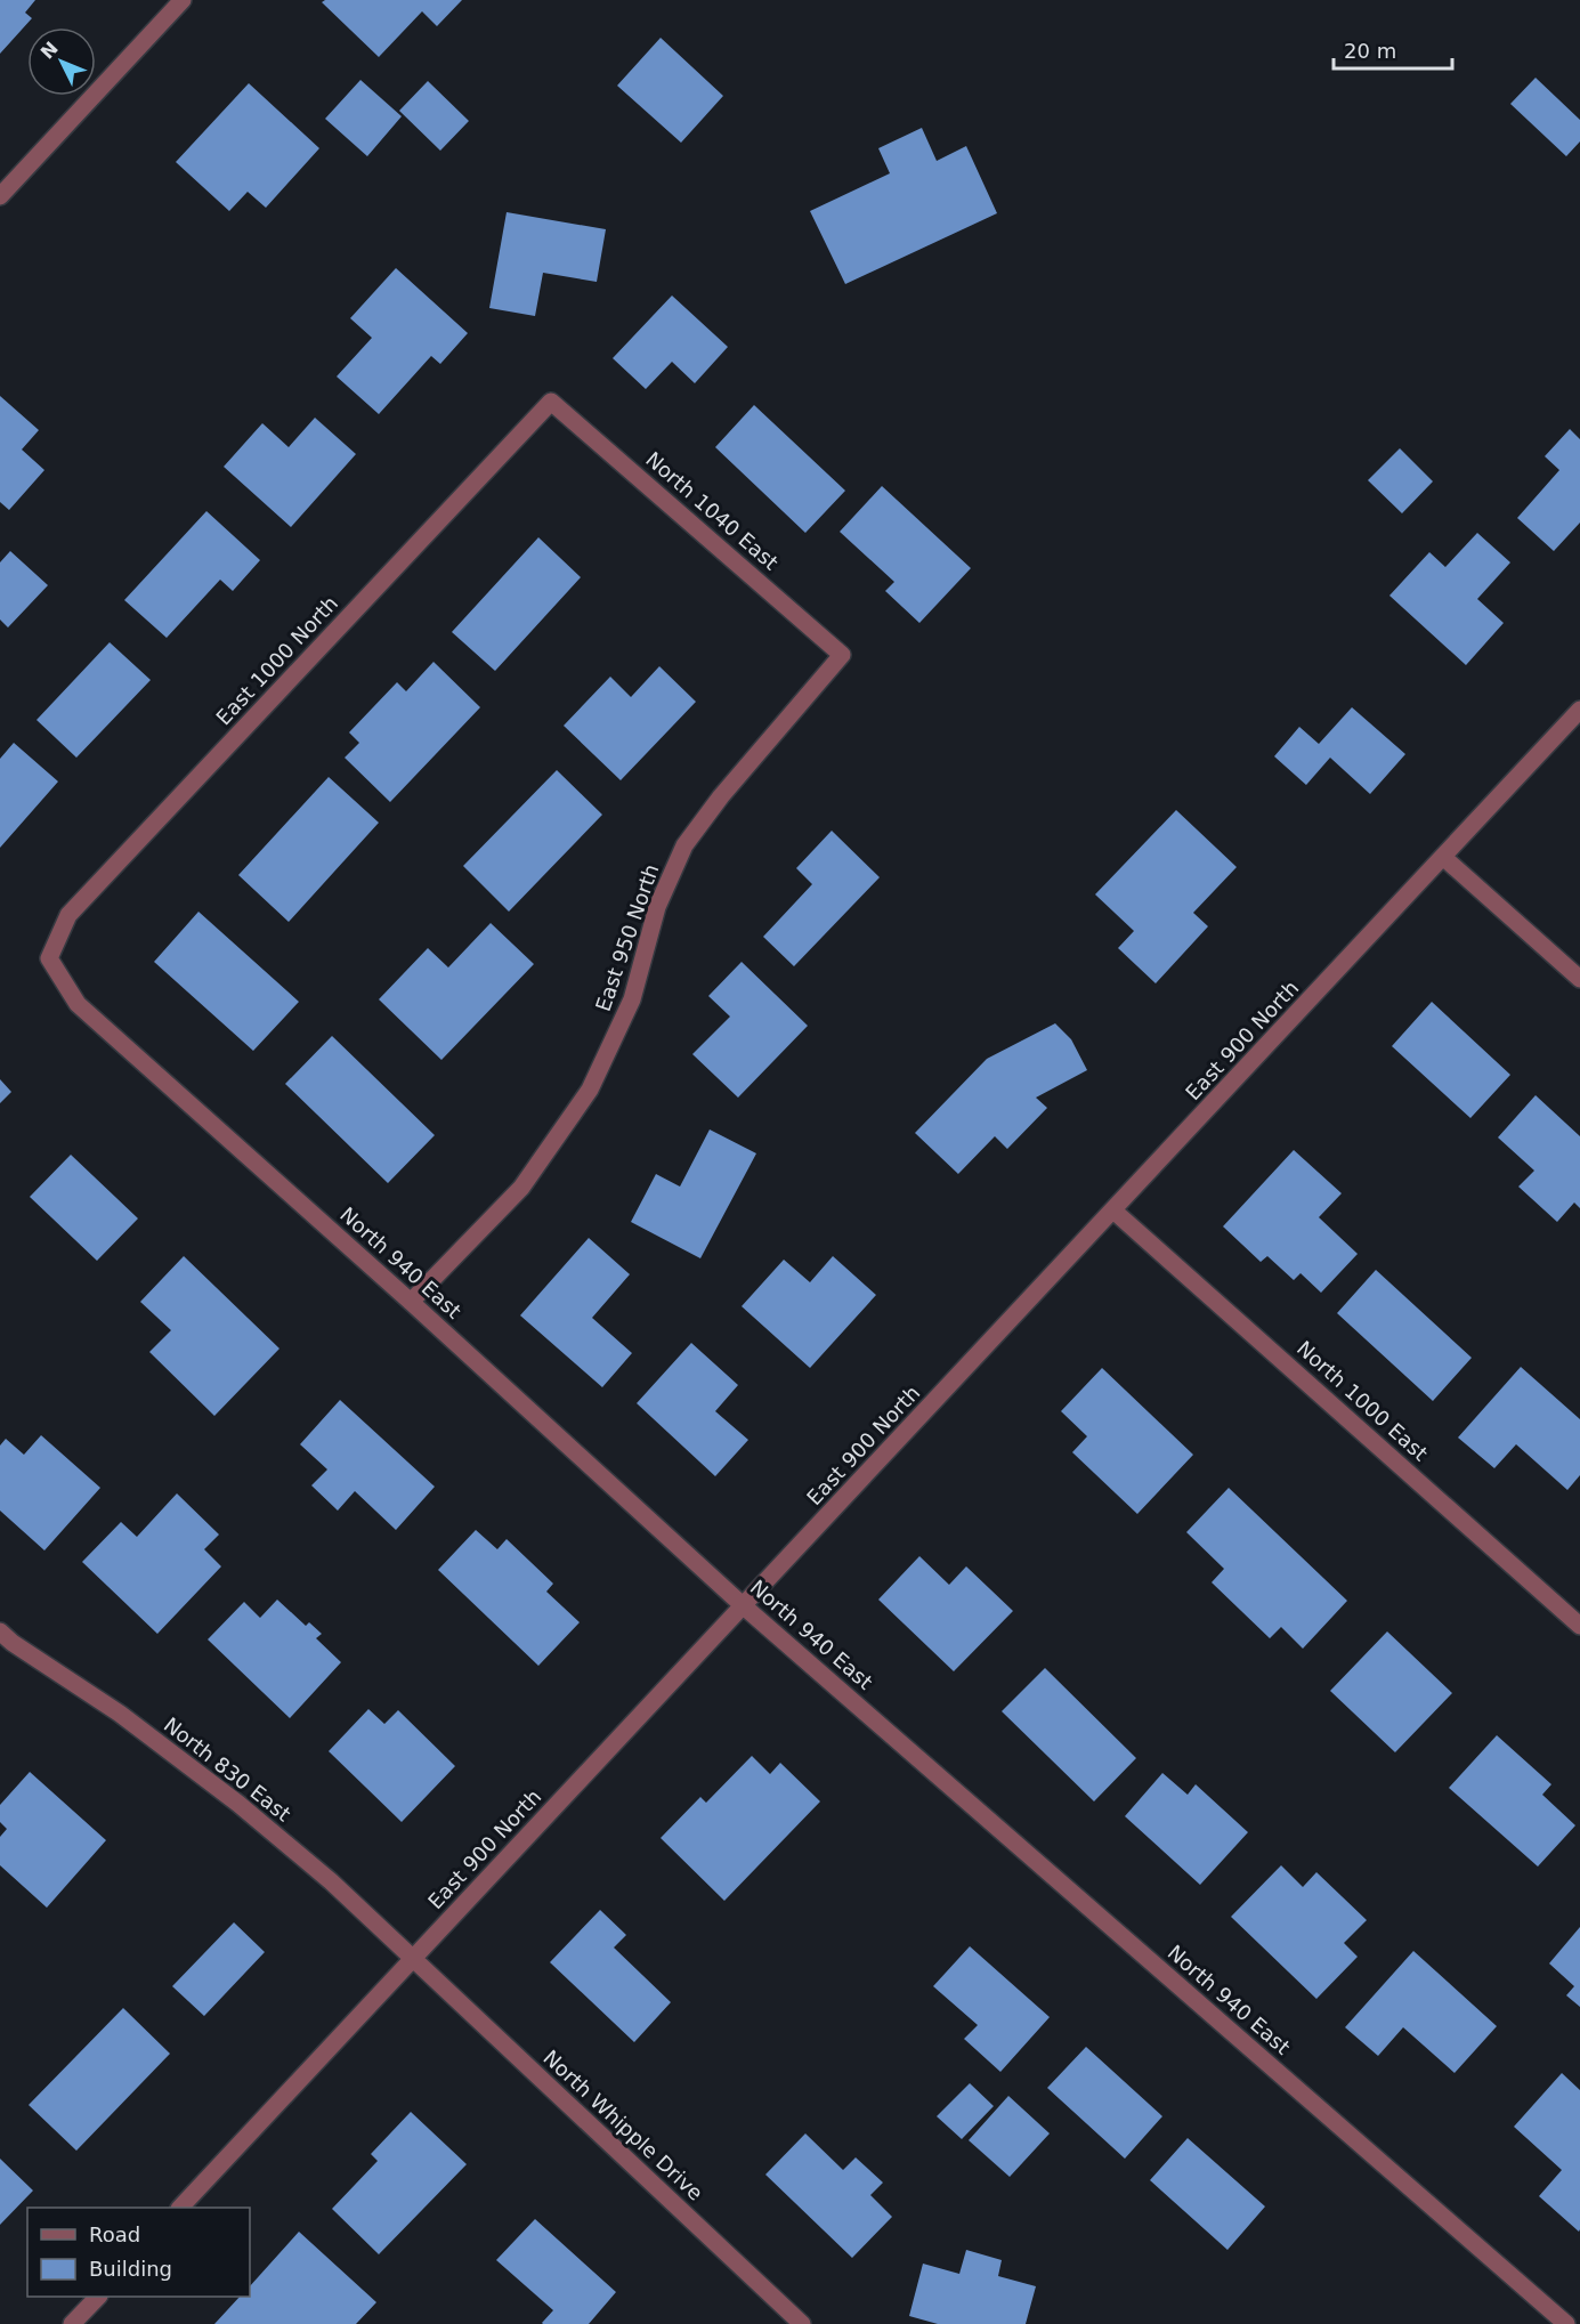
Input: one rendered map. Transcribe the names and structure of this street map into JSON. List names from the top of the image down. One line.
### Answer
{"streets":{"street":["North 1040 East","East 1000 North","East 950 North","East 900 North","North 940 East","North 1000 East","North 830 East","North Whipple Drive"]},"crossings":[["North 1040 East","East 1000 North"],["North 1040 East","East 950 North"],["East 1000 North","North 940 East"],["East 950 North","North 940 East"],["East 900 North","North 940 East"],["East 900 North","North 1000 East"],["East 900 North","North 830 East"],["East 900 North","North Whipple Drive"],["North 830 East","North Whipple Drive"]],"legend":["Road","Building"],"scale_bar":"20 m","north":"top left"}
